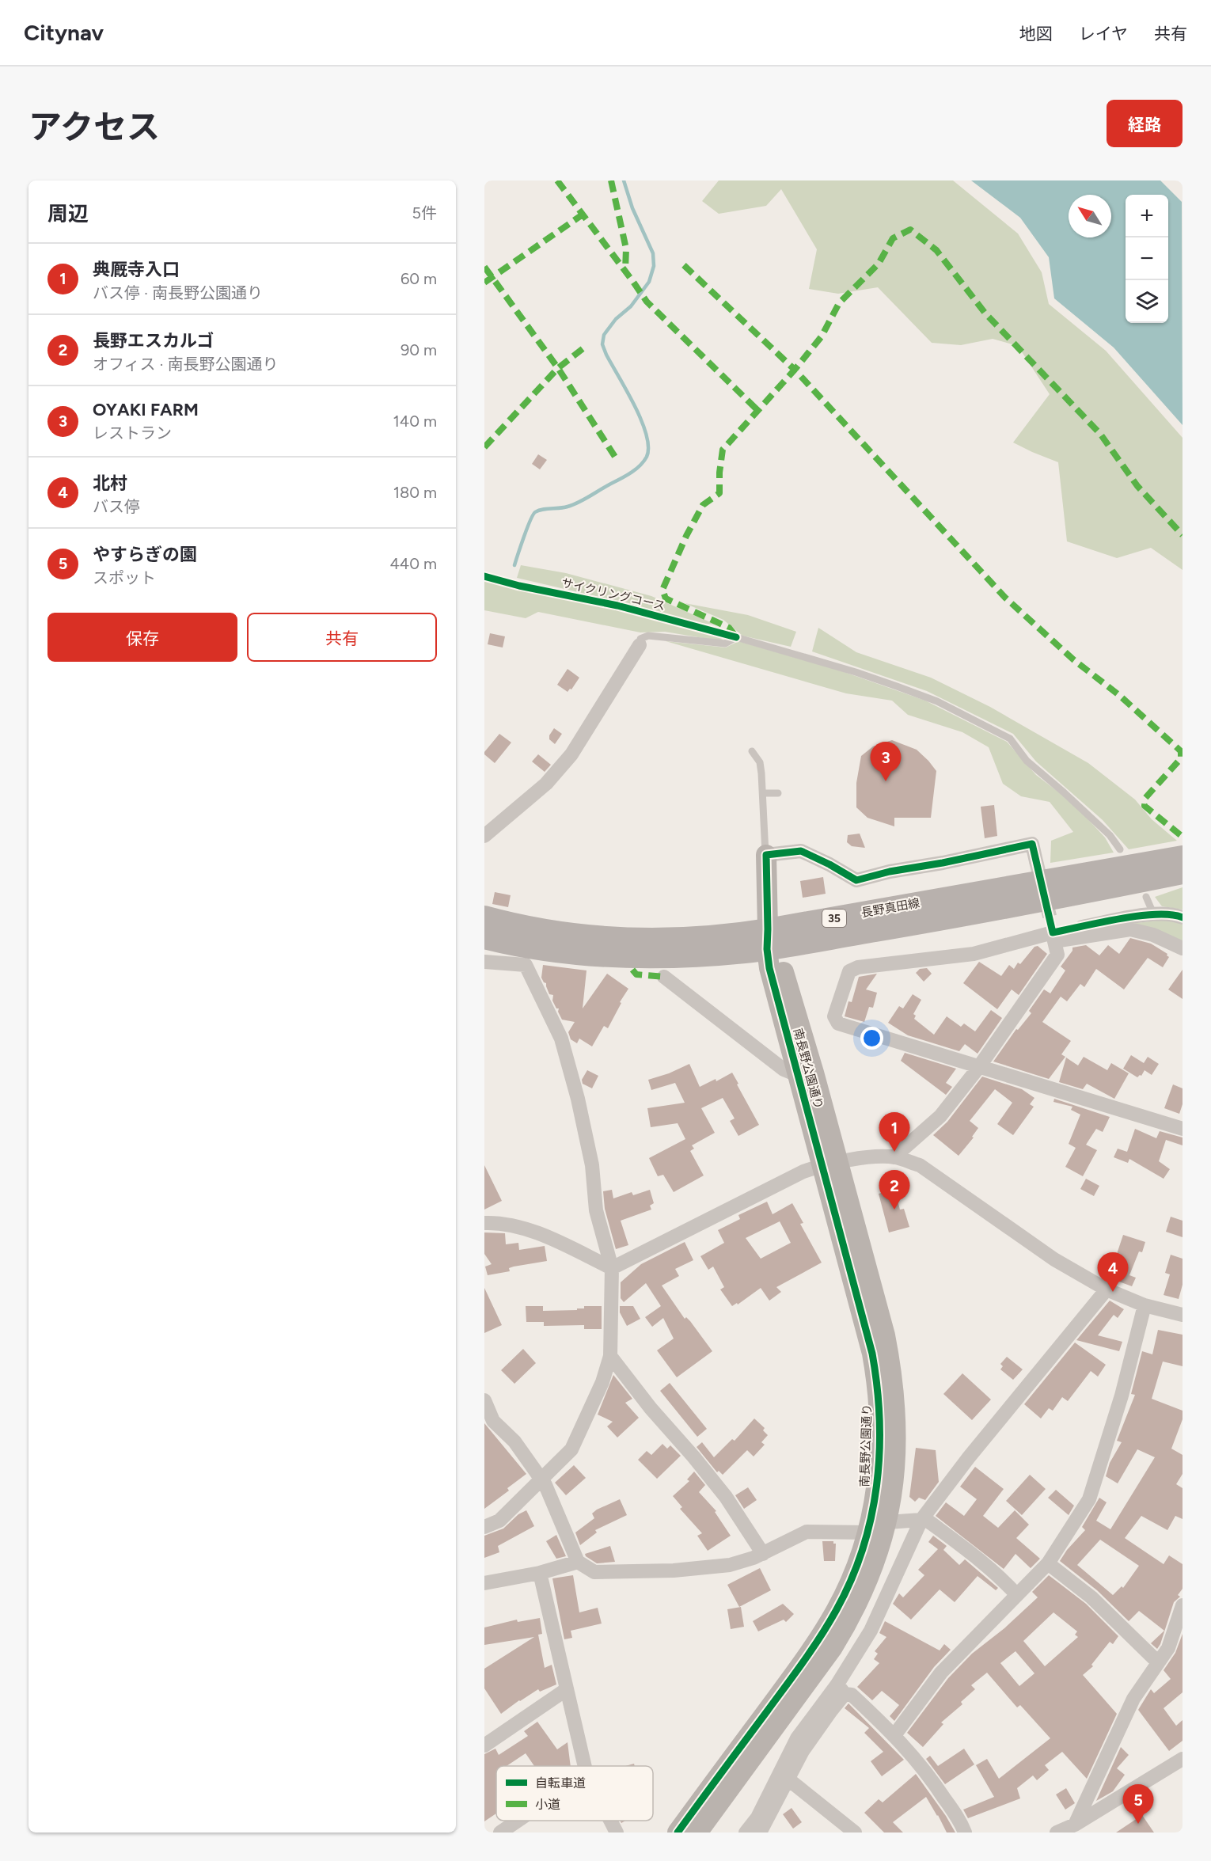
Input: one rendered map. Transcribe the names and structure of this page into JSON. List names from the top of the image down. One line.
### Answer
{"streets":{"main road":["長野真田線","35"],"street":["南長野公園通り"],"cycle path":["サイクリングコース"]},"crossings":[["長野真田線","南長野公園通り"]],"legend":["自転車道","小道"],"north":"top left","page":{"header":"Citynav","nav":["地図","レイヤ","共有"],"title":"アクセス","buttons":["経路",["保存","共有"]],"heading":["周辺","5件"],"map_buttons":["+","−"],"list":[{"mark":"1","name":"典厩寺入口","note":"バス停 · 南長野公園通り","value":"60 m"},{"mark":"2","name":"長野エスカルゴ","note":"オフィス · 南長野公園通り","value":"90 m"},{"mark":"3","name":"OYAKI FARM","note":"レストラン","value":"140 m"},{"mark":"4","name":"北村","note":"バス停","value":"180 m"},{"mark":"5","name":"やすらぎの園","note":"スポット","value":"440 m"}],"pins":["3","1","2","4","5"]}}
